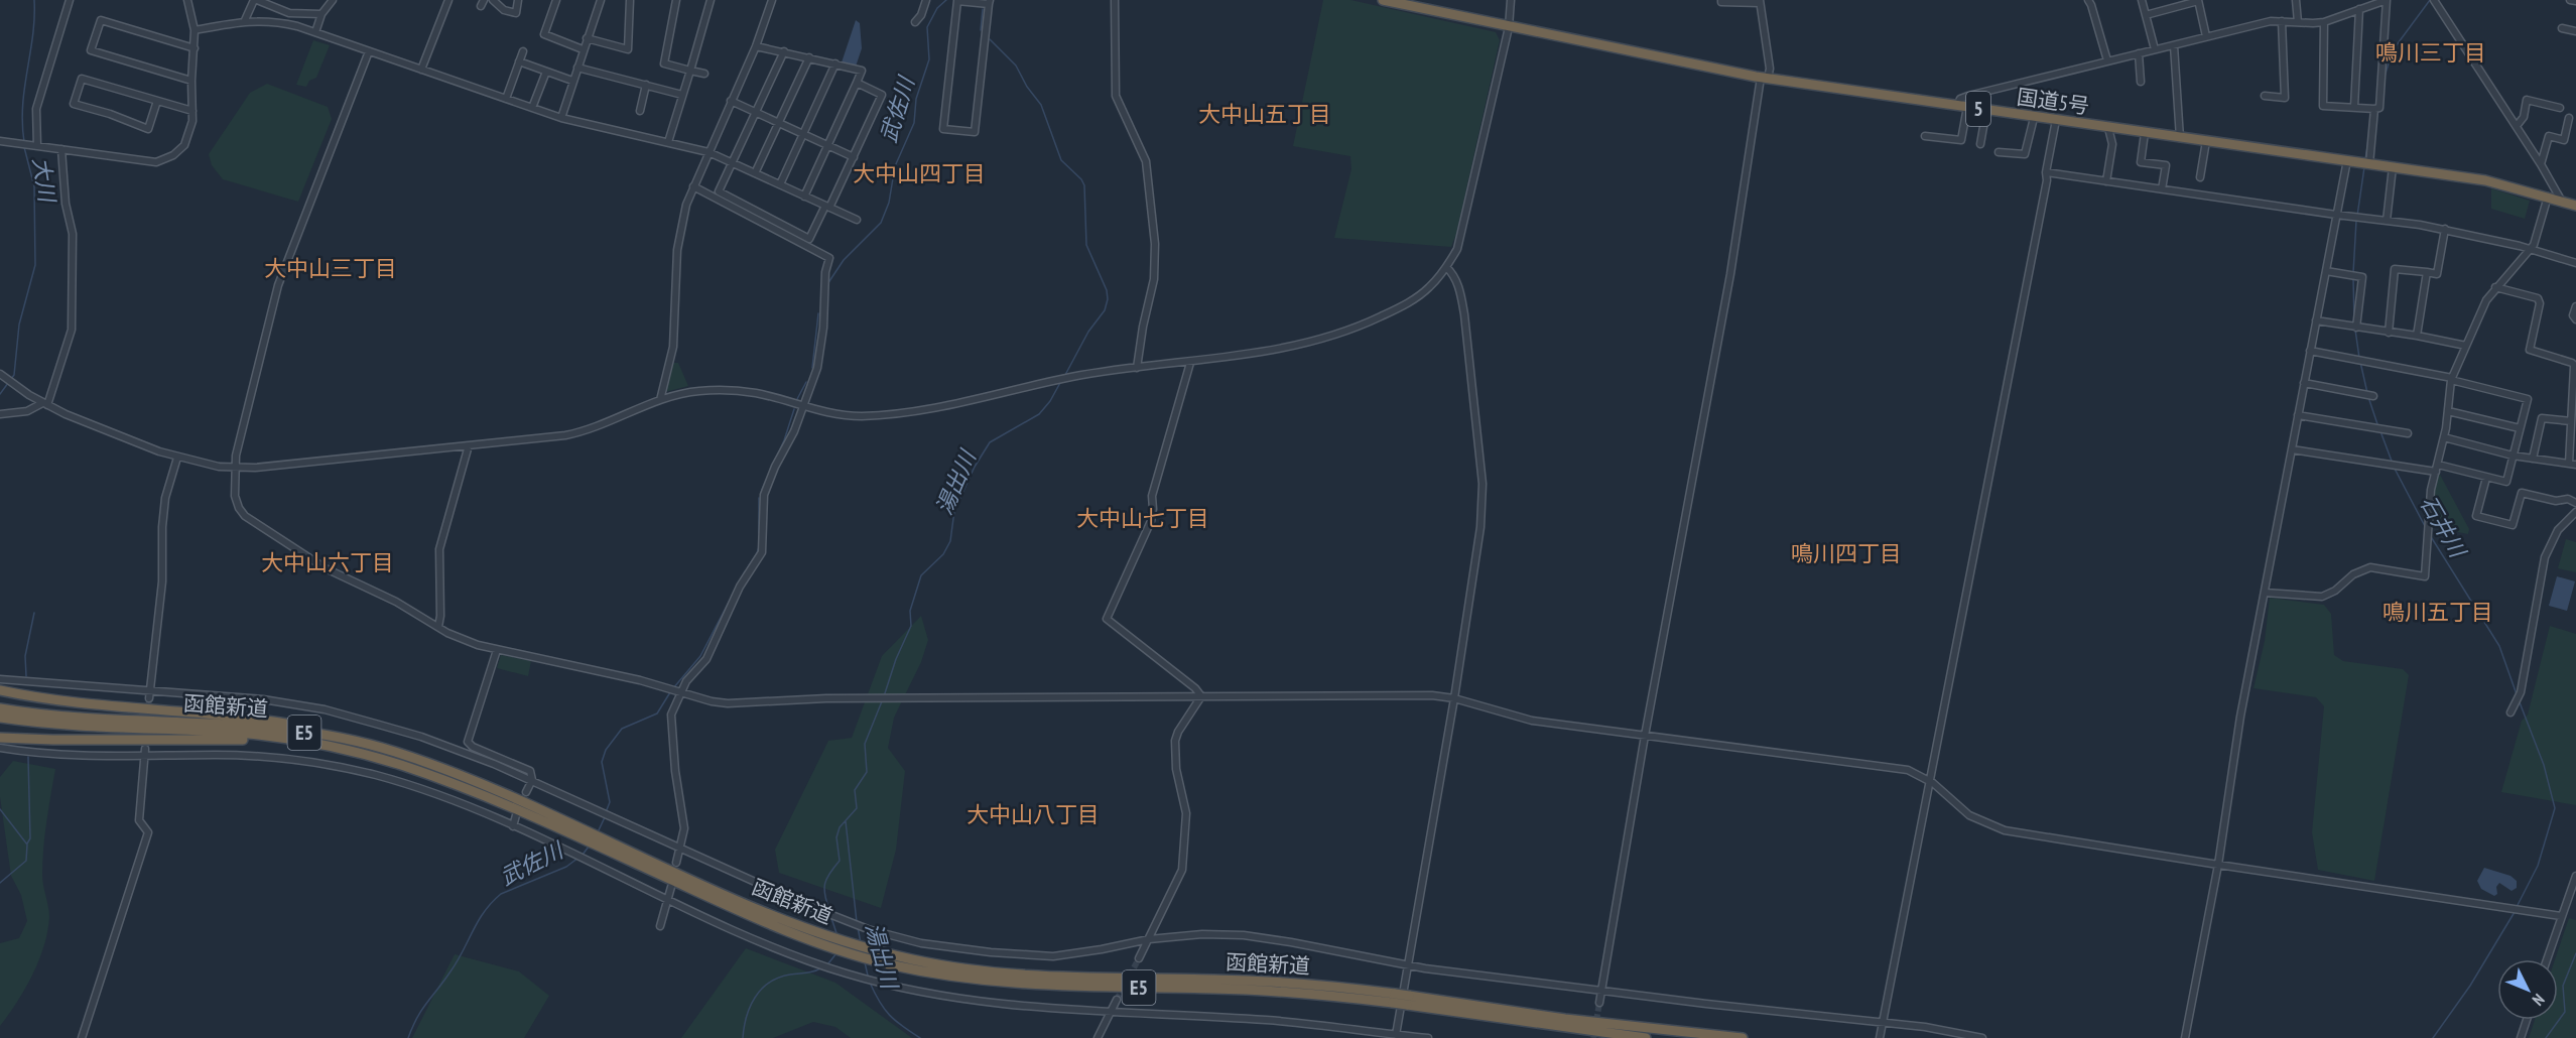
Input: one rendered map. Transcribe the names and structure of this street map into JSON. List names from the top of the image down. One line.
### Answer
{"streets":{"highway":["国道5号","5","函館新道","E5"]},"districts":["鳴川三丁目","大中山五丁目","大中山四丁目","大中山三丁目","大中山七丁目","鳴川四丁目","大中山六丁目","鳴川五丁目","大中山八丁目"],"water":["武佐川","大川","湯出川","石井川"],"north":"bottom right"}
